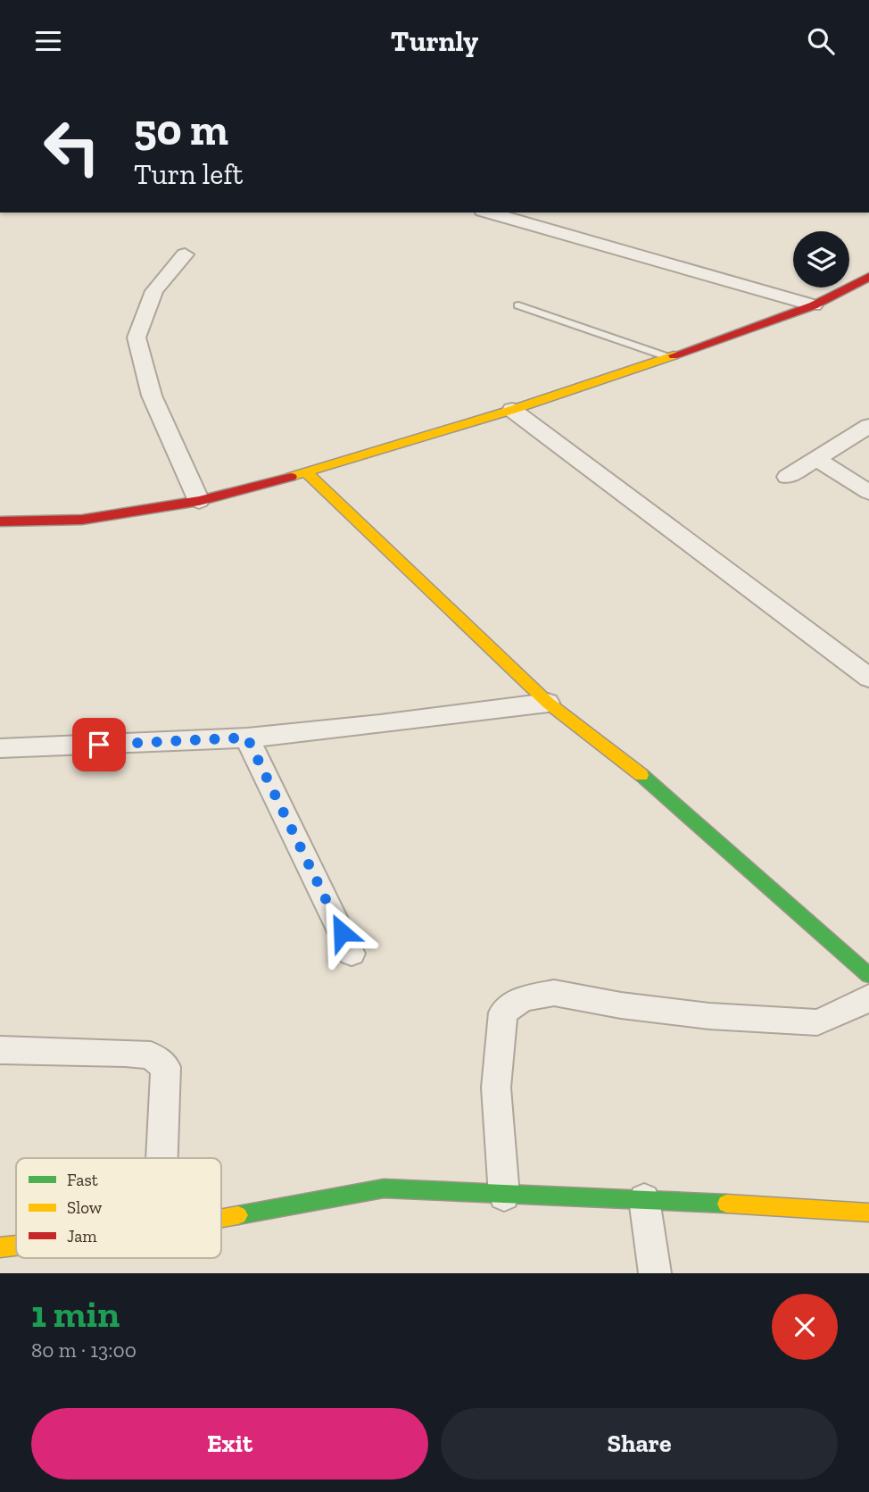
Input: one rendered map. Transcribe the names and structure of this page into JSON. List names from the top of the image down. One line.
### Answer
{"legend":["Fast","Slow","Jam"],"page":{"header":"Turnly","turn":["50 m","Turn left"],"heading":["1 min","80 m · 13:00"],"buttons":["Exit","Share"]}}
